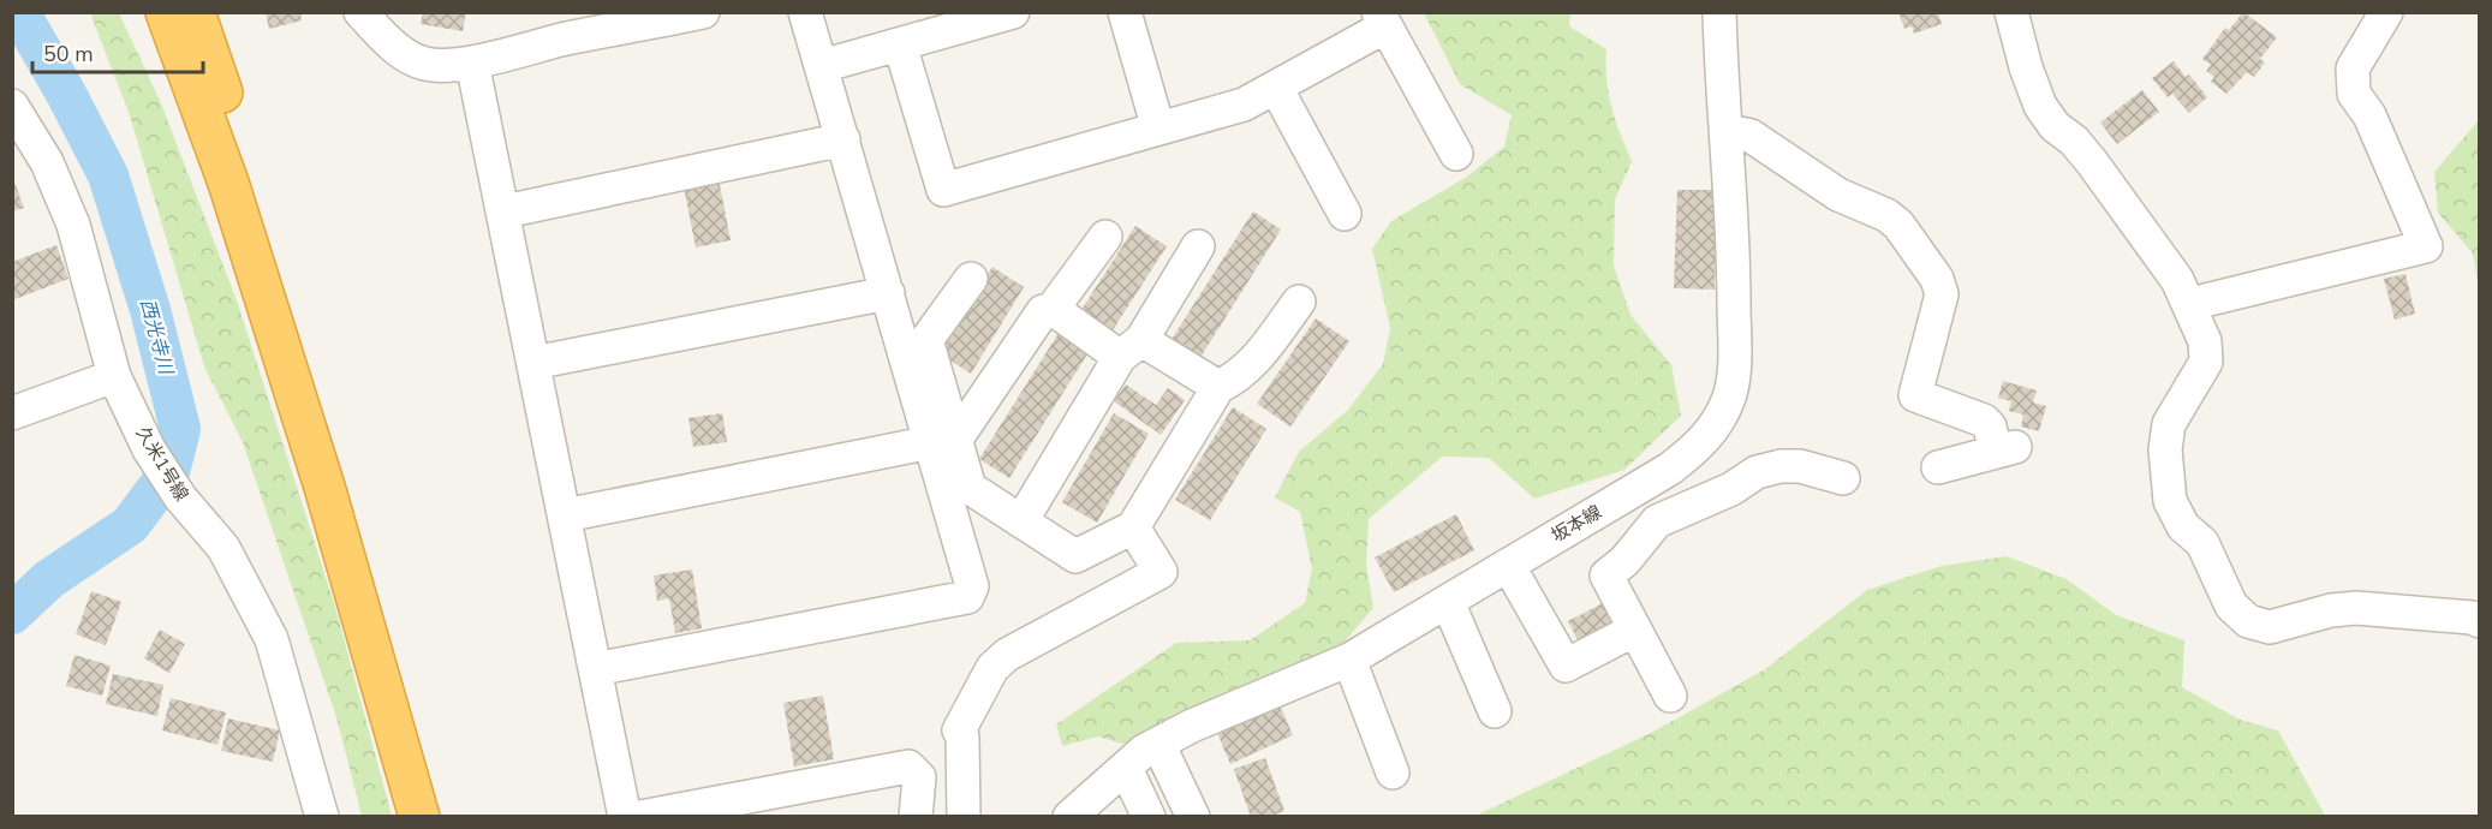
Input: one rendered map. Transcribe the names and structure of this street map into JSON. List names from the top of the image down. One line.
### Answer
{"streets":{"street":["久米1号線","坂本線"]},"water":["西光寺川"],"scale_bar":"50 m"}
